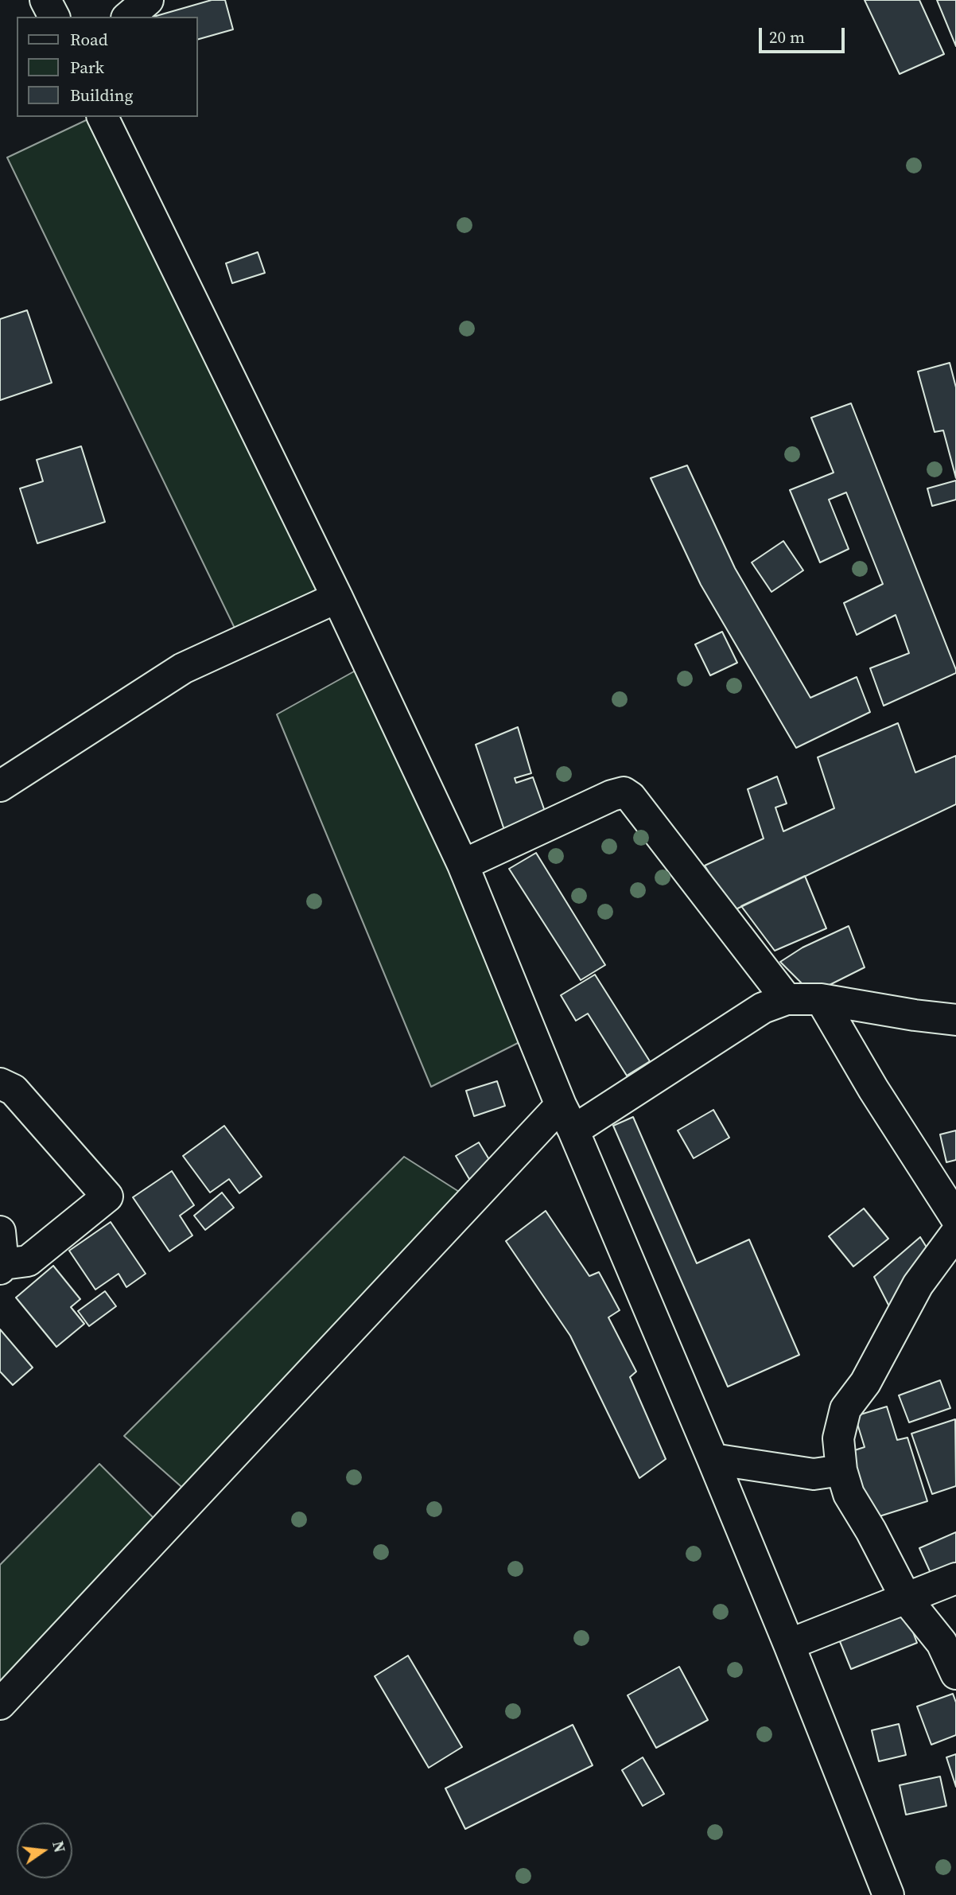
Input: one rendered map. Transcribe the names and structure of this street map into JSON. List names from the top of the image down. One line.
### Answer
{"legend":["Road","Park","Building"],"scale_bar":"20 m","north":"right"}
